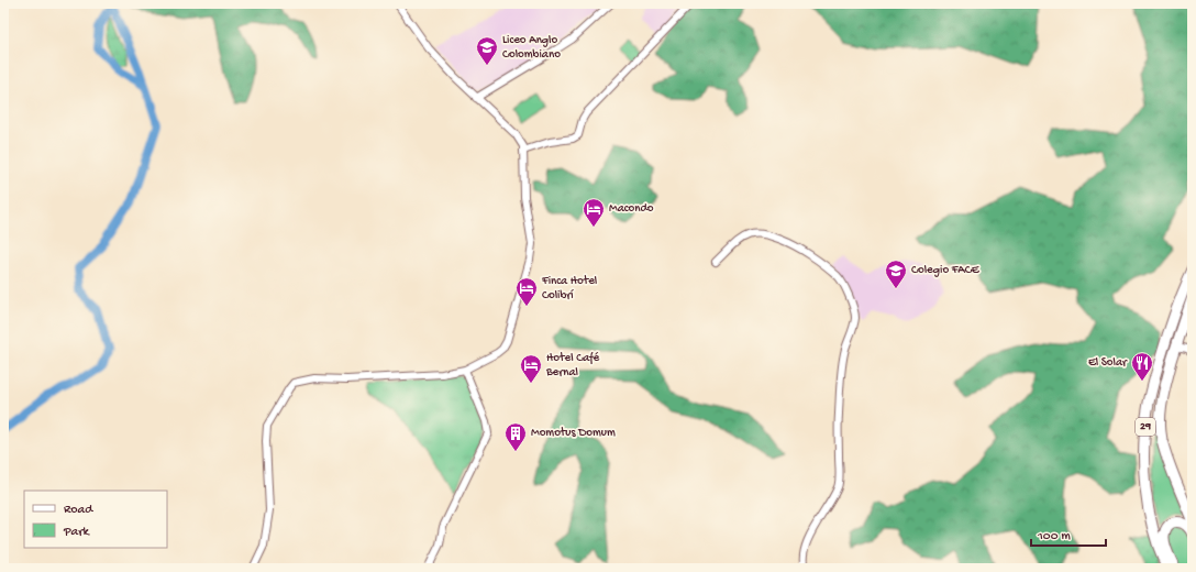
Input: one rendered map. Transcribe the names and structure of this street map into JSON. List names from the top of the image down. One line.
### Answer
{"streets":{"highway":["29"]},"places":{"school or university":["Liceo Anglo Colombiano","Colegio FACE"],"hotel":["Macondo","Finca Hotel Colibrí","Hotel Café Bernal"],"restaurant":["El Solar"],"building":["Momotus Domum"]},"legend":["Road","Park"],"scale_bar":"100 m"}
